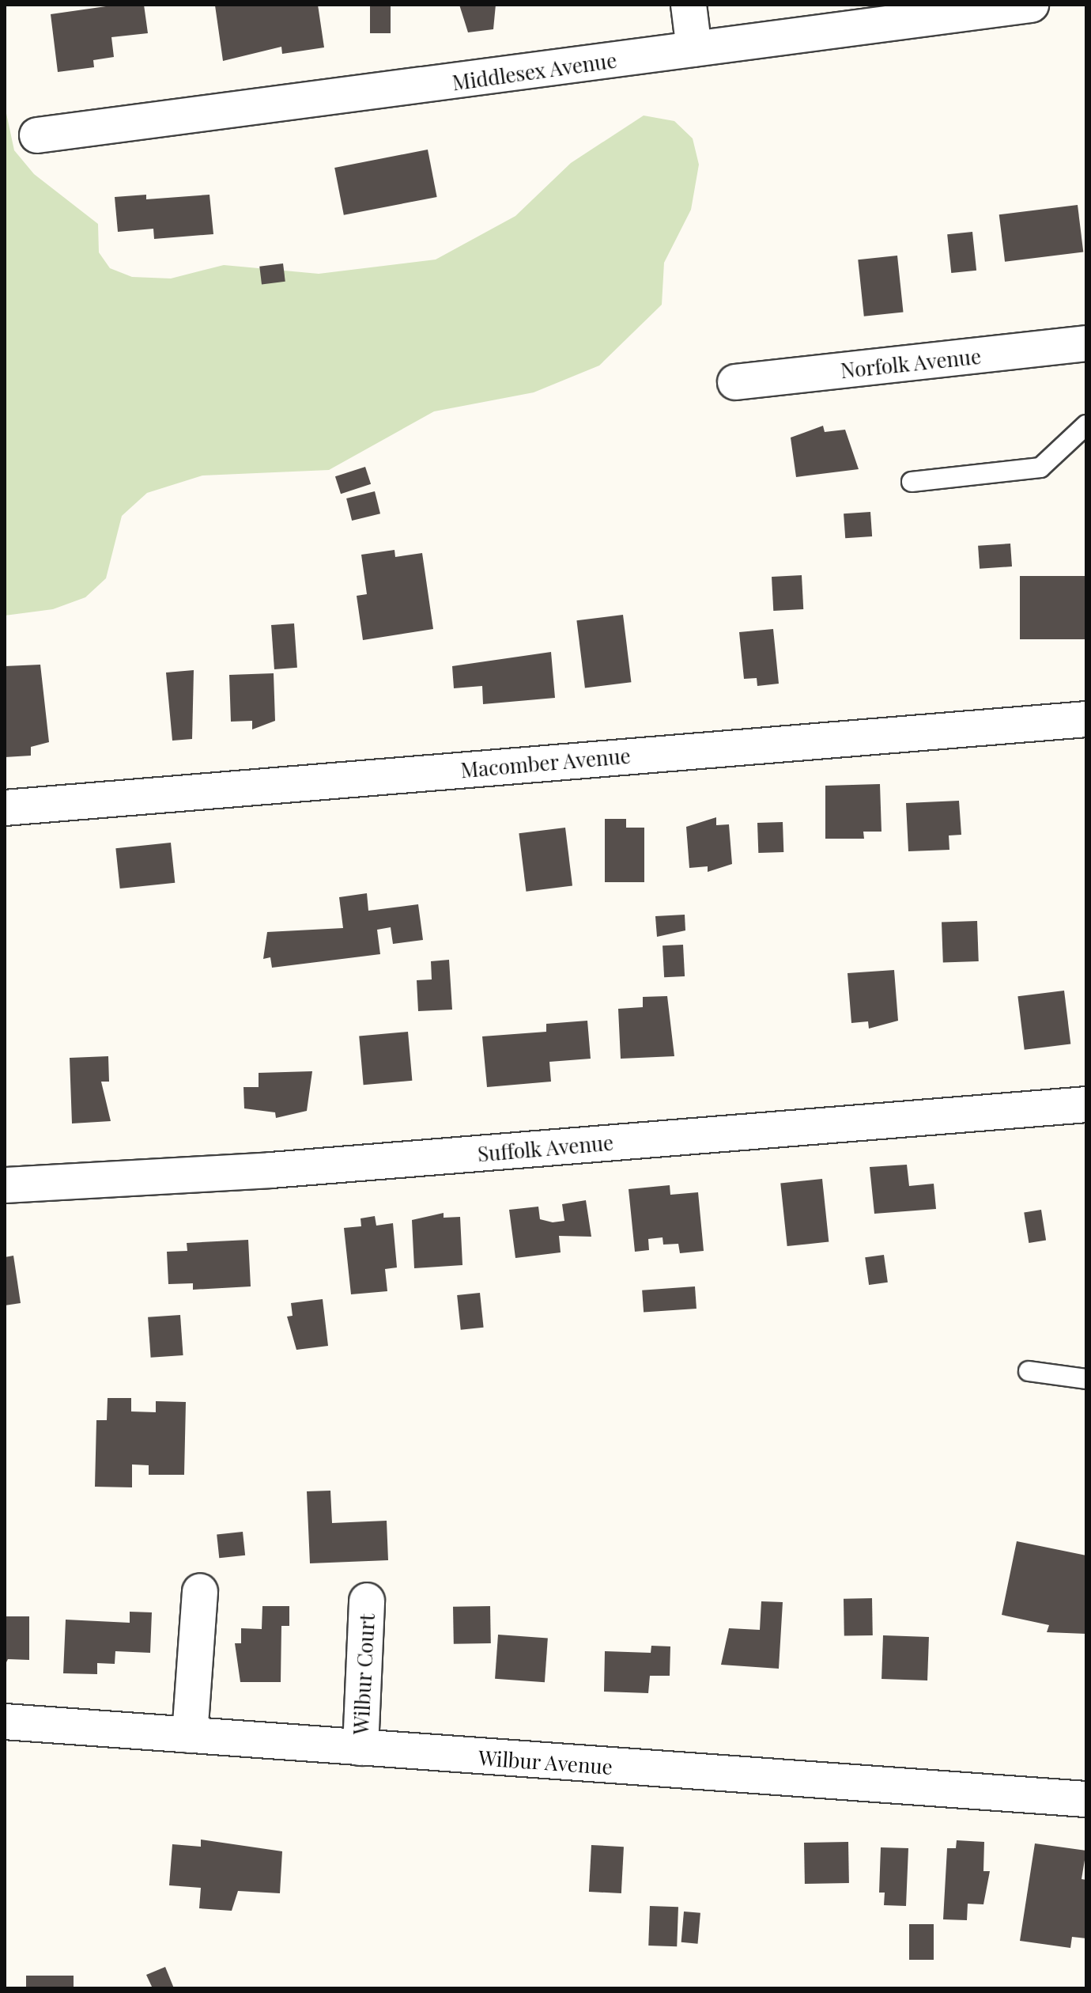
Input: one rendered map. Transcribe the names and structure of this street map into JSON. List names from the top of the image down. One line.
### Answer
{"streets":{"street":["Middlesex Avenue","Norfolk Avenue","Macomber Avenue","Suffolk Avenue","Wilbur Court","Wilbur Avenue"]},"crossings":[["Wilbur Court","Wilbur Avenue"]]}
